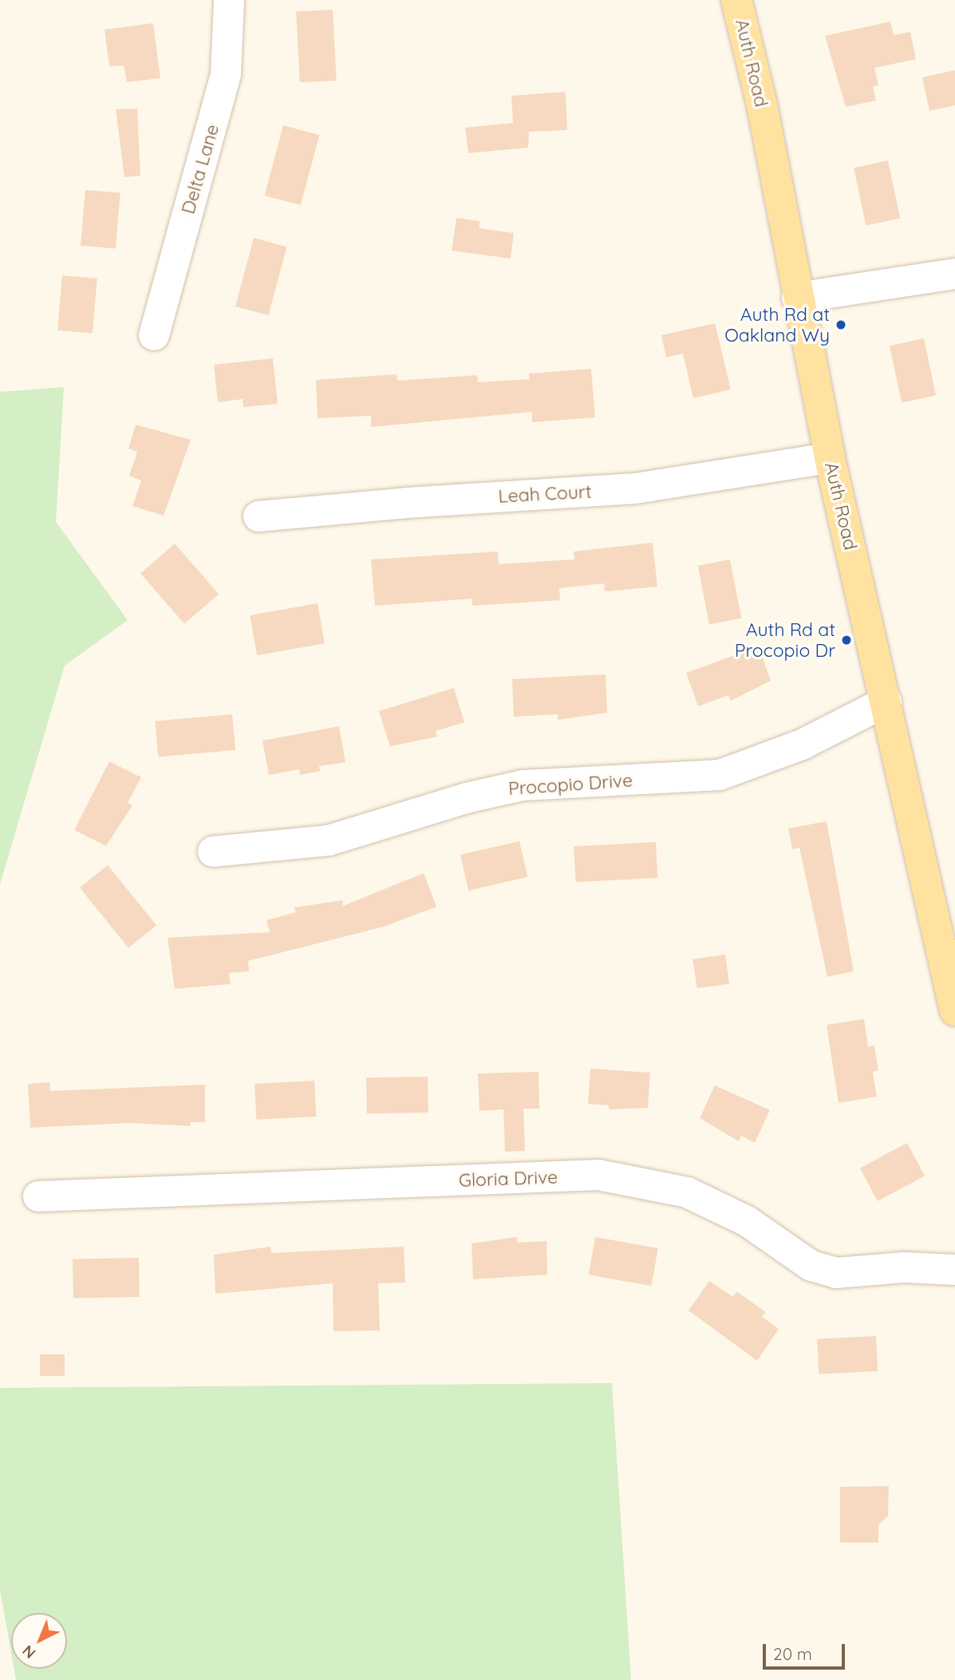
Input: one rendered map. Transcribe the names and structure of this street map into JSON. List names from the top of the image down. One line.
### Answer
{"streets":{"main road":["Auth Road"],"street":["Delta Lane","Leah Court","Procopio Drive","Gloria Drive"]},"crossings":[["Auth Road","Leah Court"],["Auth Road","Procopio Drive"]],"places":["Auth Rd at Oakland Wy","Auth Rd at Procopio Dr"],"scale_bar":"20 m","north":"bottom left"}
